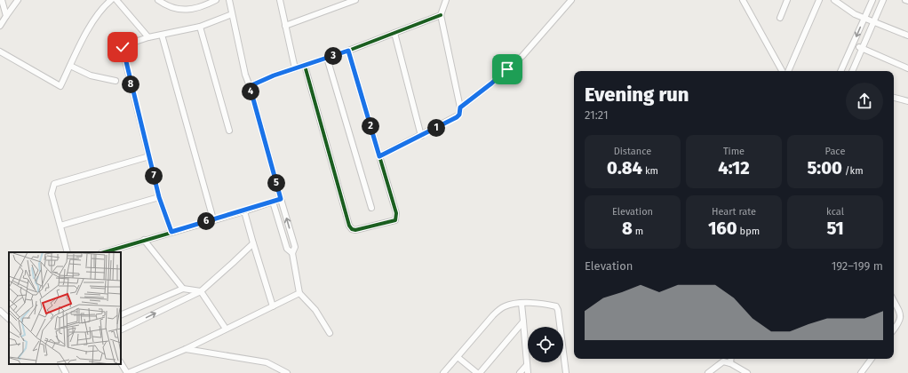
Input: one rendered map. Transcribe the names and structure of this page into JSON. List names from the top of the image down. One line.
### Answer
{"page":{"pins":["3","8","4","2","1","7","5","6"],"heading":["Evening run","21:21"],"stats":[["Distance","0.84 km"],["Time","4:12"],["Pace","5:00 /km"],["Elevation","8 m"],["Heart rate","160 bpm"],["kcal","51"]],"chart":["Elevation","192–199 m"]}}
